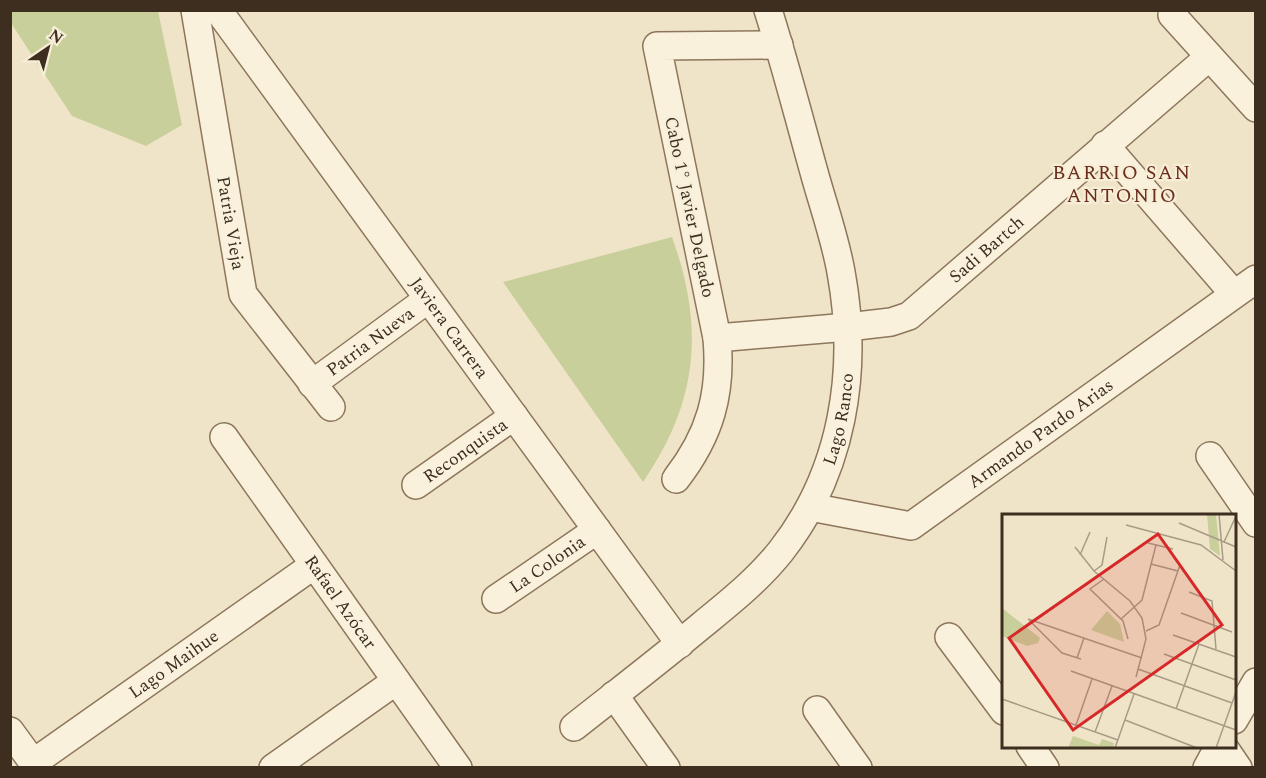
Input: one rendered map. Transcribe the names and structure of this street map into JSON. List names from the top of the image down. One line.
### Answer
{"streets":{"street":["Cabo 1° Javier Delgado","Patria Vieja","Sadi Bartch","Javiera Carrera","Patria Nueva","Lago Ranco","Armando Pardo Arias","Reconquista","La Colonia","Rafael Azócar","Lago Maihue"]},"crossings":[["Cabo 1° Javier Delgado","Sadi Bartch"],["Cabo 1° Javier Delgado","Lago Ranco"],["Patria Vieja","Patria Nueva"],["Sadi Bartch","Lago Ranco"],["Javiera Carrera","Patria Nueva"],["Javiera Carrera","Lago Ranco"],["Javiera Carrera","Reconquista"],["Javiera Carrera","La Colonia"],["Lago Ranco","Armando Pardo Arias"],["Rafael Azócar","Lago Maihue"]],"districts":["BARRIO SAN ANTONIO"],"north":"top right"}
